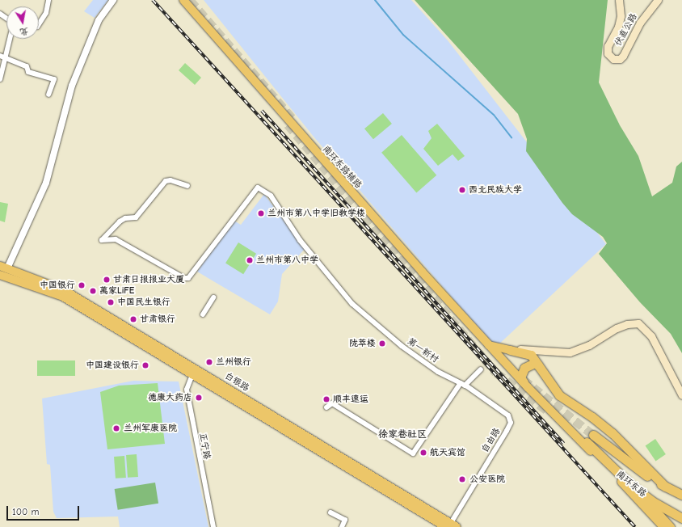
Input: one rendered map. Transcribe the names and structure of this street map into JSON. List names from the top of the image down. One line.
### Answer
{"streets":{"highway":["南环东路"],"main road":["伏直公路","南环东路辅路","白银路"],"street":["第一新村","自由路","正宁路"]},"crossings":[["第一新村","自由路"],["白银路","自由路"],["白银路","正宁路"]],"districts":["徐家巷社区"],"places":["西北民族大学","兰州市第八中学旧教学楼","兰州市第八中学","甘肃日报报业大厦","中国银行","萬家LiFE","中国民生银行","甘肃银行","陇萃楼","兰州银行","中国建设银行","德康大药店","顺丰速运","兰州军康医院","航天宾馆","公安医院"],"scale_bar":"100 m","north":"bottom"}
